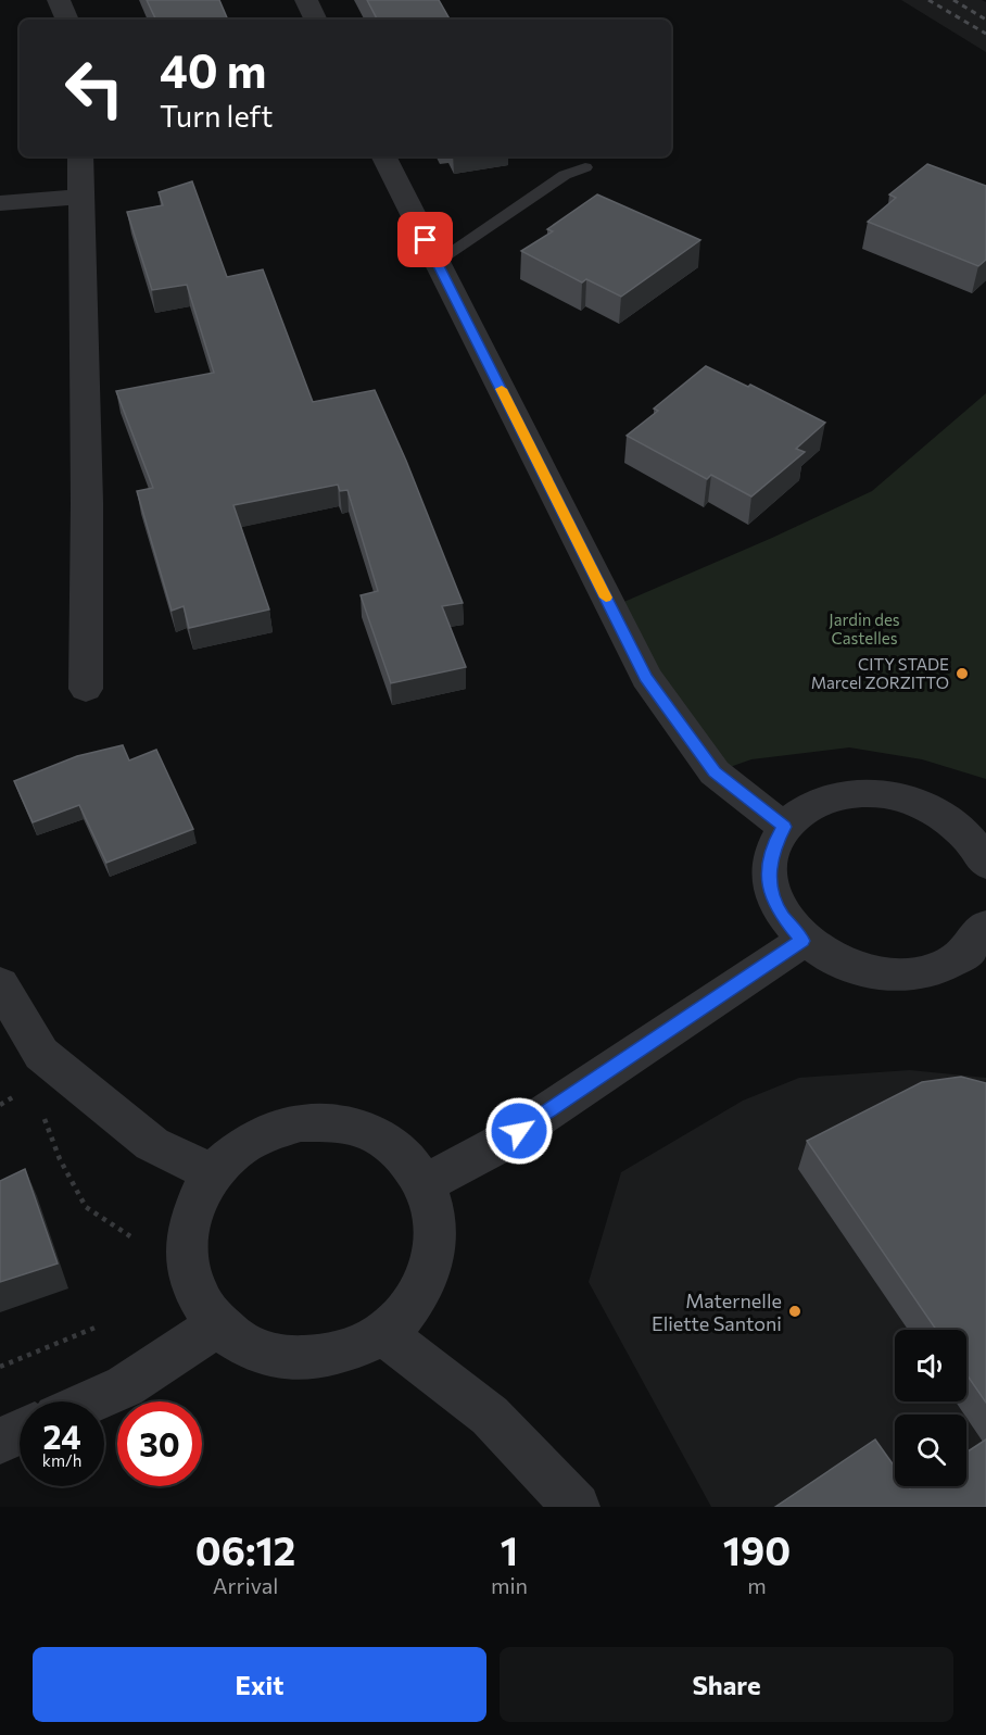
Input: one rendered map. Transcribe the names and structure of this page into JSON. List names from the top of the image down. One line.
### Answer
{"parks":["Jardin des Castelles"],"places":["CITY STADE Marcel ZORZITTO","Maternelle Eliette Santoni"],"page":{"turn":["40 m","Turn left"],"speed":"24 km/h","limit":"30","eta":["06:12","Arrival","1","min","190","m"],"buttons":["Exit","Share"]}}
